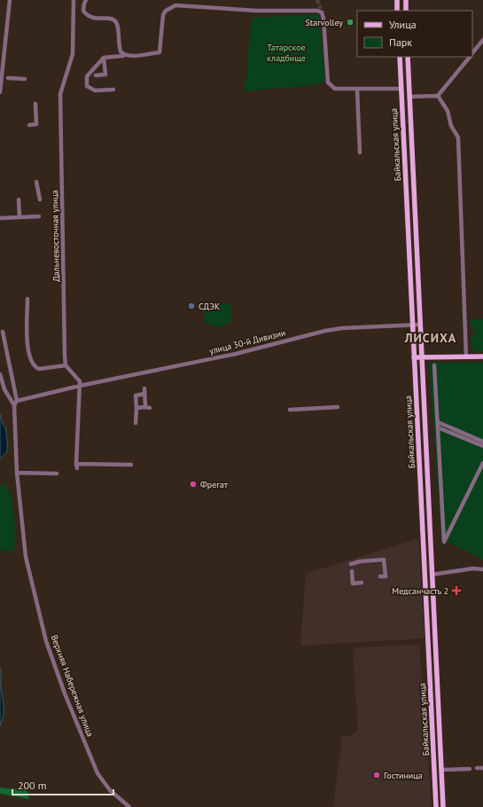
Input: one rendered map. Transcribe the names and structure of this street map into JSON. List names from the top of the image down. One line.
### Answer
{"streets":{"main road":["Байкальская улица"],"street":["Дальневосточная улица","улица 30-й Дивизии","Верхняя Набережная улица"]},"crossings":[["Байкальская улица","улица 30-й Дивизии"],["улица 30-й Дивизии","Верхняя Набережная улица"]],"districts":["ЛИСИХА"],"parks":["Татарское кладбище"],"places":{"other":["Starvolley","СДЭК","Фрегат","Гостиница"],"health":["Медсанчасть 2"]},"legend":["Улица","Парк"],"scale_bar":"200 m"}
